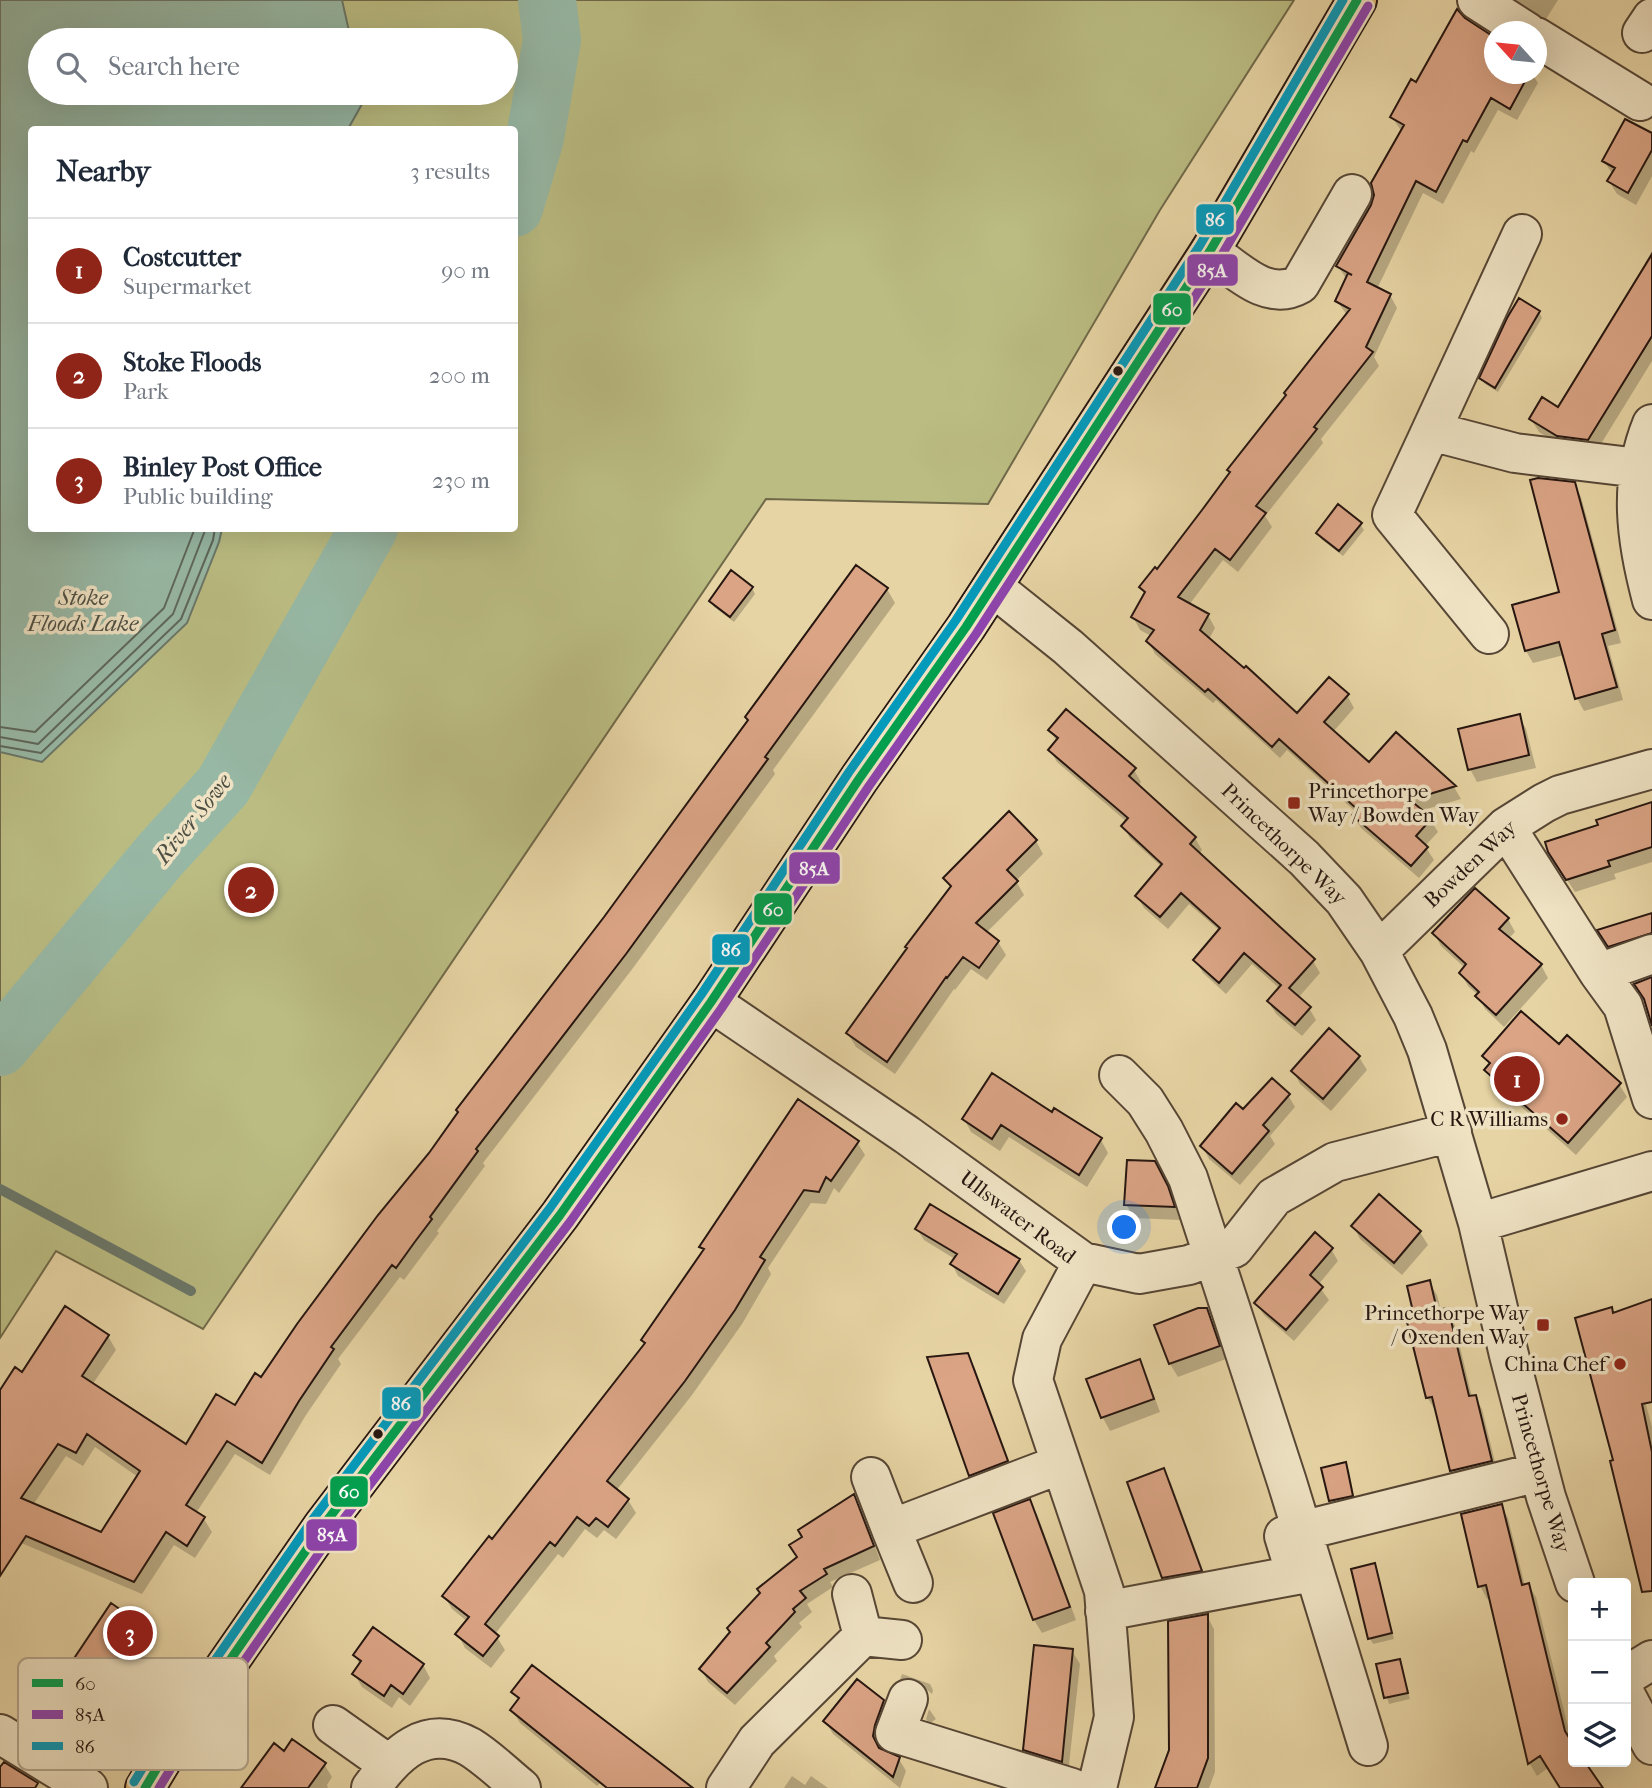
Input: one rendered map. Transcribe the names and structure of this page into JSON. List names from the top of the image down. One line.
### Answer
{"streets":{"street":["Princethorpe Way","Bowden Way","Ullswater Road"]},"crossings":[["Princethorpe Way","Bowden Way"]],"water":["Stoke Floods Lake","River Sowe"],"places":{"transit":["Princethorpe Way / Bowden Way","Princethorpe Way / Oxenden Way"],"other":["C R Williams","China Chef"]},"lines":["transit line 60","transit line 86","transit line 85A"],"legend":["60","85A","86"],"north":"top left","page":{"search":"Search here","heading":["Nearby","3 results"],"list":[{"mark":"1","name":"Costcutter","note":"Supermarket","value":"90 m"},{"mark":"2","name":"Stoke Floods","note":"Park","value":"200 m"},{"mark":"3","name":"Binley Post Office","note":"Public building","value":"230 m"}],"pins":["2","1","3"],"map_buttons":["+","−"]}}
